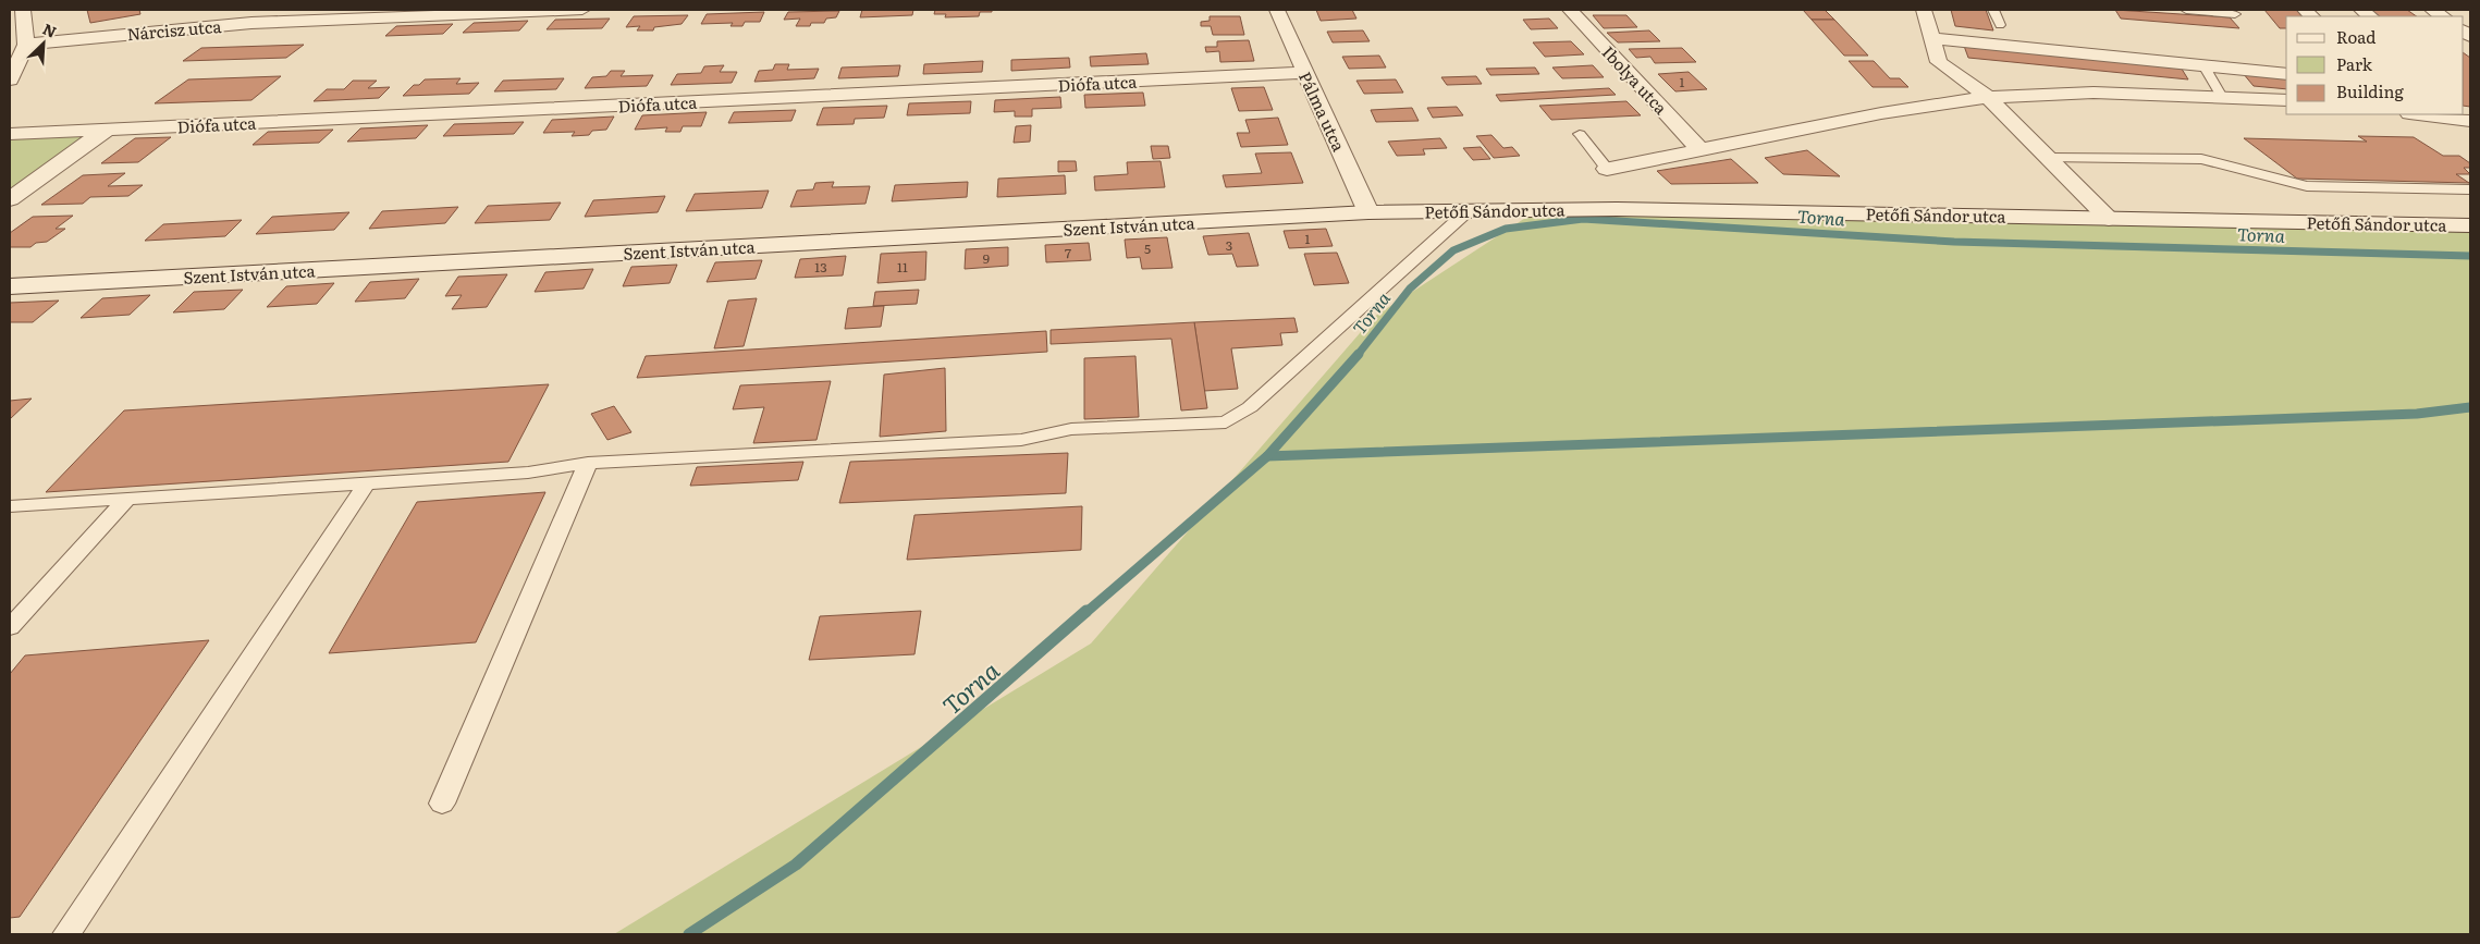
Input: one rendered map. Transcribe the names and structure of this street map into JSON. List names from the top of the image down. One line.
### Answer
{"streets":{"street":["Nárcisz utca","Ibolya utca","Diófa utca","Pálma utca","Petőfi Sándor utca","Szent István utca"]},"crossings":[["Diófa utca","Pálma utca"],["Pálma utca","Petőfi Sándor utca"],["Pálma utca","Szent István utca"],["Petőfi Sándor utca","Szent István utca"]],"water":["Torna"],"house_numbers":["1","1","3","5","7","9","13","11"],"legend":["Road","Park","Building"],"north":"top right"}
